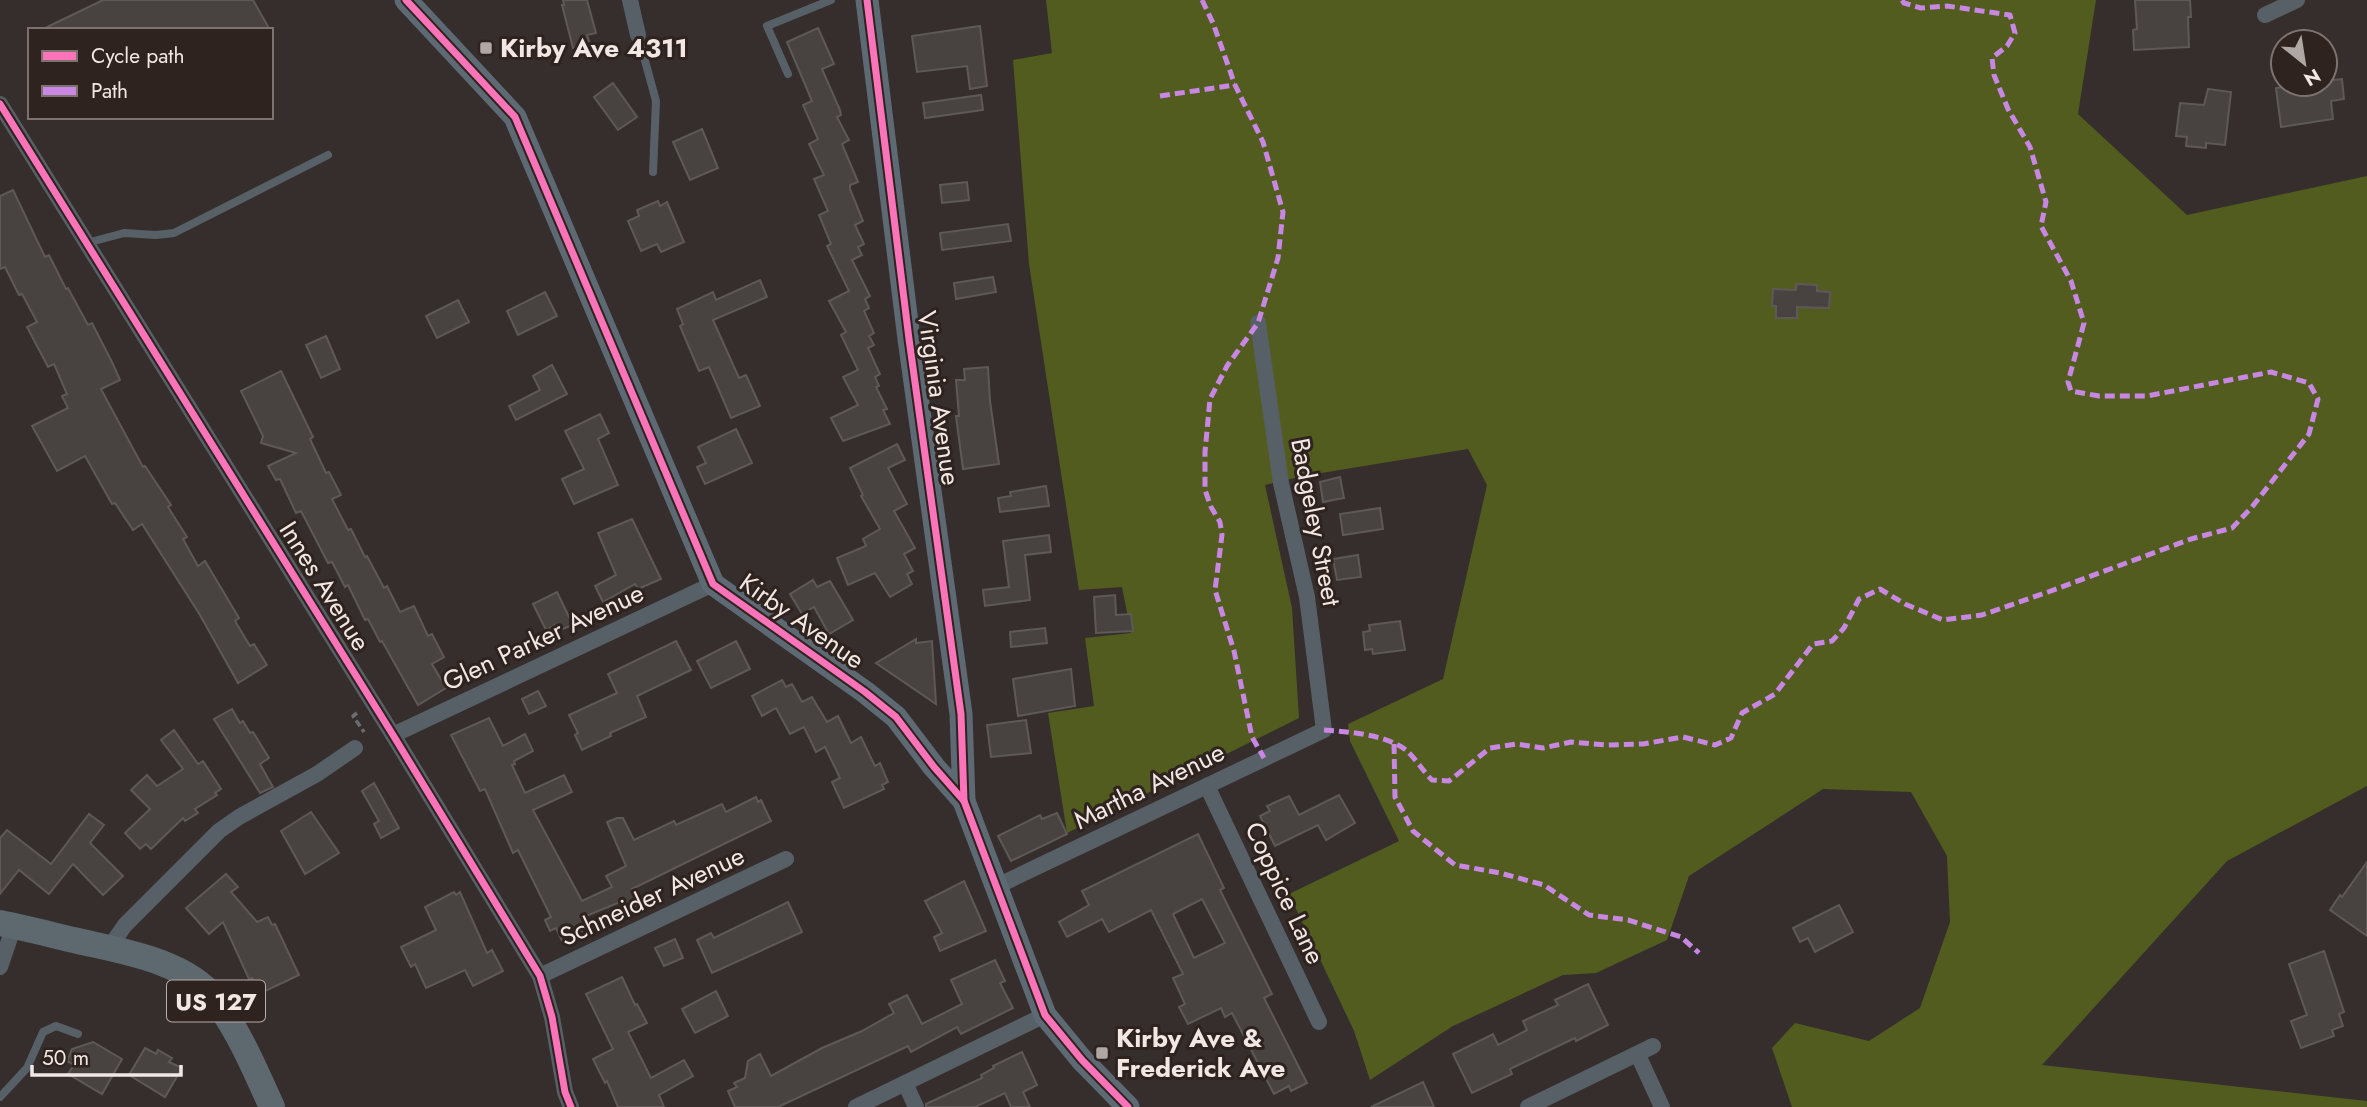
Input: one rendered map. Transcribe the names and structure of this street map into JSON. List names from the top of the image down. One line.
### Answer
{"streets":{"main road":["US 127"],"street":["Virginia Avenue","Badgeley Street","Innes Avenue","Kirby Avenue","Glen Parker Avenue","Martha Avenue","Coppice Lane","Schneider Avenue"]},"crossings":[["Virginia Avenue","Kirby Avenue"],["Badgeley Street","Martha Avenue"],["Innes Avenue","Glen Parker Avenue"],["Innes Avenue","Schneider Avenue"],["Kirby Avenue","Glen Parker Avenue"],["Kirby Avenue","Martha Avenue"],["Martha Avenue","Coppice Lane"]],"places":{"transit":["Kirby Ave 4311","Kirby Ave & Frederick Ave"]},"legend":["Cycle path","Path"],"scale_bar":"50 m","north":"bottom right"}
